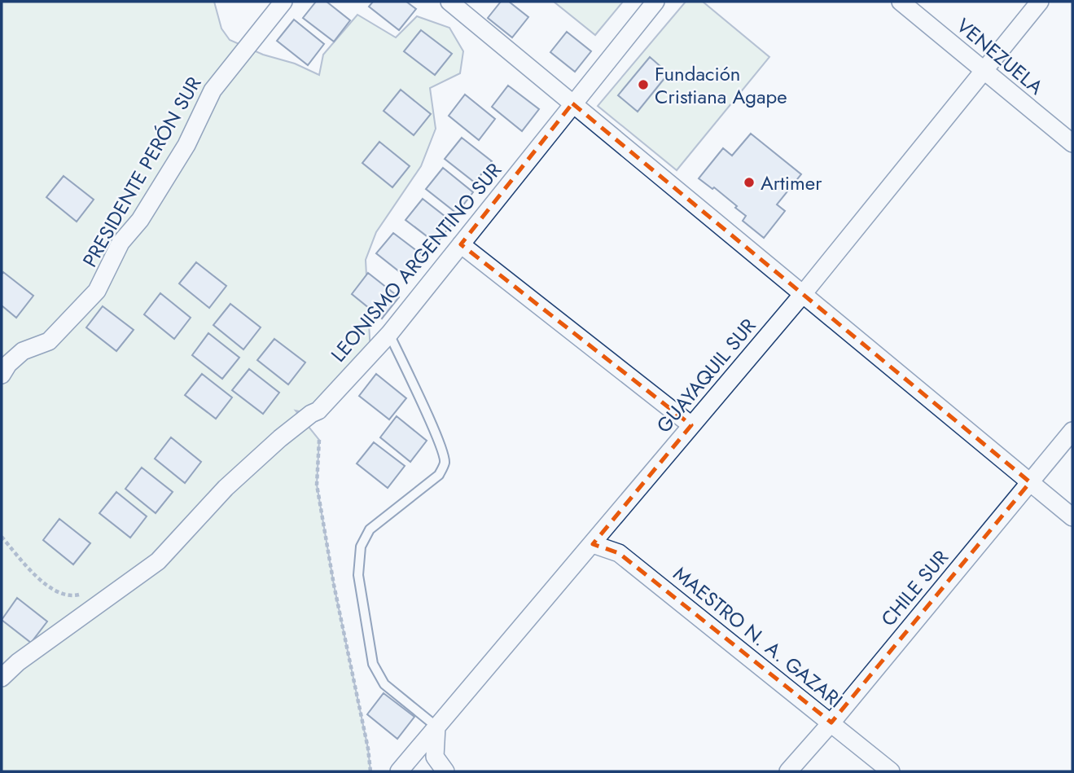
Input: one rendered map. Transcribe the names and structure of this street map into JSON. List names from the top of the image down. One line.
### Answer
{"streets":{"street":["VENEZUELA","PRESIDENTE PERÓN SUR","LEONISMO ARGENTINO SUR","GUAYAQUIL SUR","CHILE SUR","MAESTRO N. A. GAZARI"]},"crossings":[["VENEZUELA","GUAYAQUIL SUR"],["GUAYAQUIL SUR","MAESTRO N. A. GAZARI"],["CHILE SUR","MAESTRO N. A. GAZARI"]],"places":["Fundación Cristiana Agape","Artimer"]}
